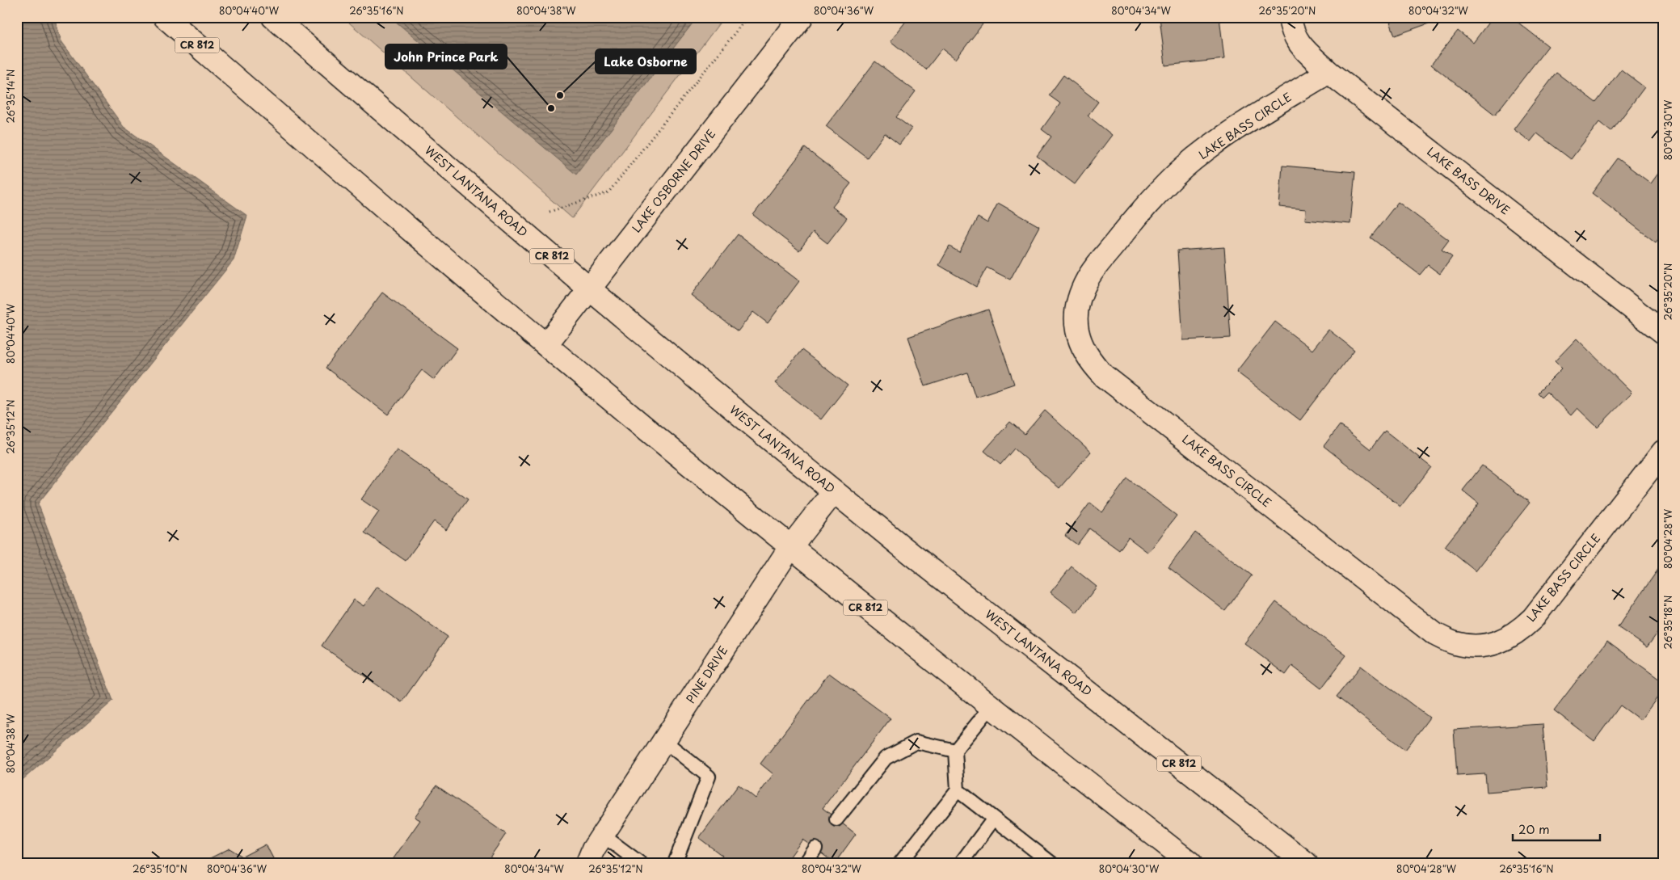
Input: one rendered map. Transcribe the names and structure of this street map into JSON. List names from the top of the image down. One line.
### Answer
{"streets":{"main road":["CR 812","LAKE BASS CIRCLE","LAKE OSBORNE DRIVE","LAKE BASS DRIVE","WEST LANTANA ROAD","PINE DRIVE"]},"crossings":[["CR 812","LAKE OSBORNE DRIVE"],["CR 812","PINE DRIVE"],["LAKE BASS CIRCLE","LAKE BASS DRIVE"],["LAKE OSBORNE DRIVE","WEST LANTANA ROAD"],["WEST LANTANA ROAD","PINE DRIVE"]],"places":["Lake Osborne","John Prince Park"],"scale_bar":"20 m","coordinates":["80°04'40\"W","26°35'16\"N","80°04'38\"W","80°04'36\"W","80°04'34\"W","26°35'20\"N","80°04'32\"W","26°35'14\"N","80°04'30\"W","26°35'12\"N","80°04'28\"W","26°35'18\"N","26°35'10\"N"]}
